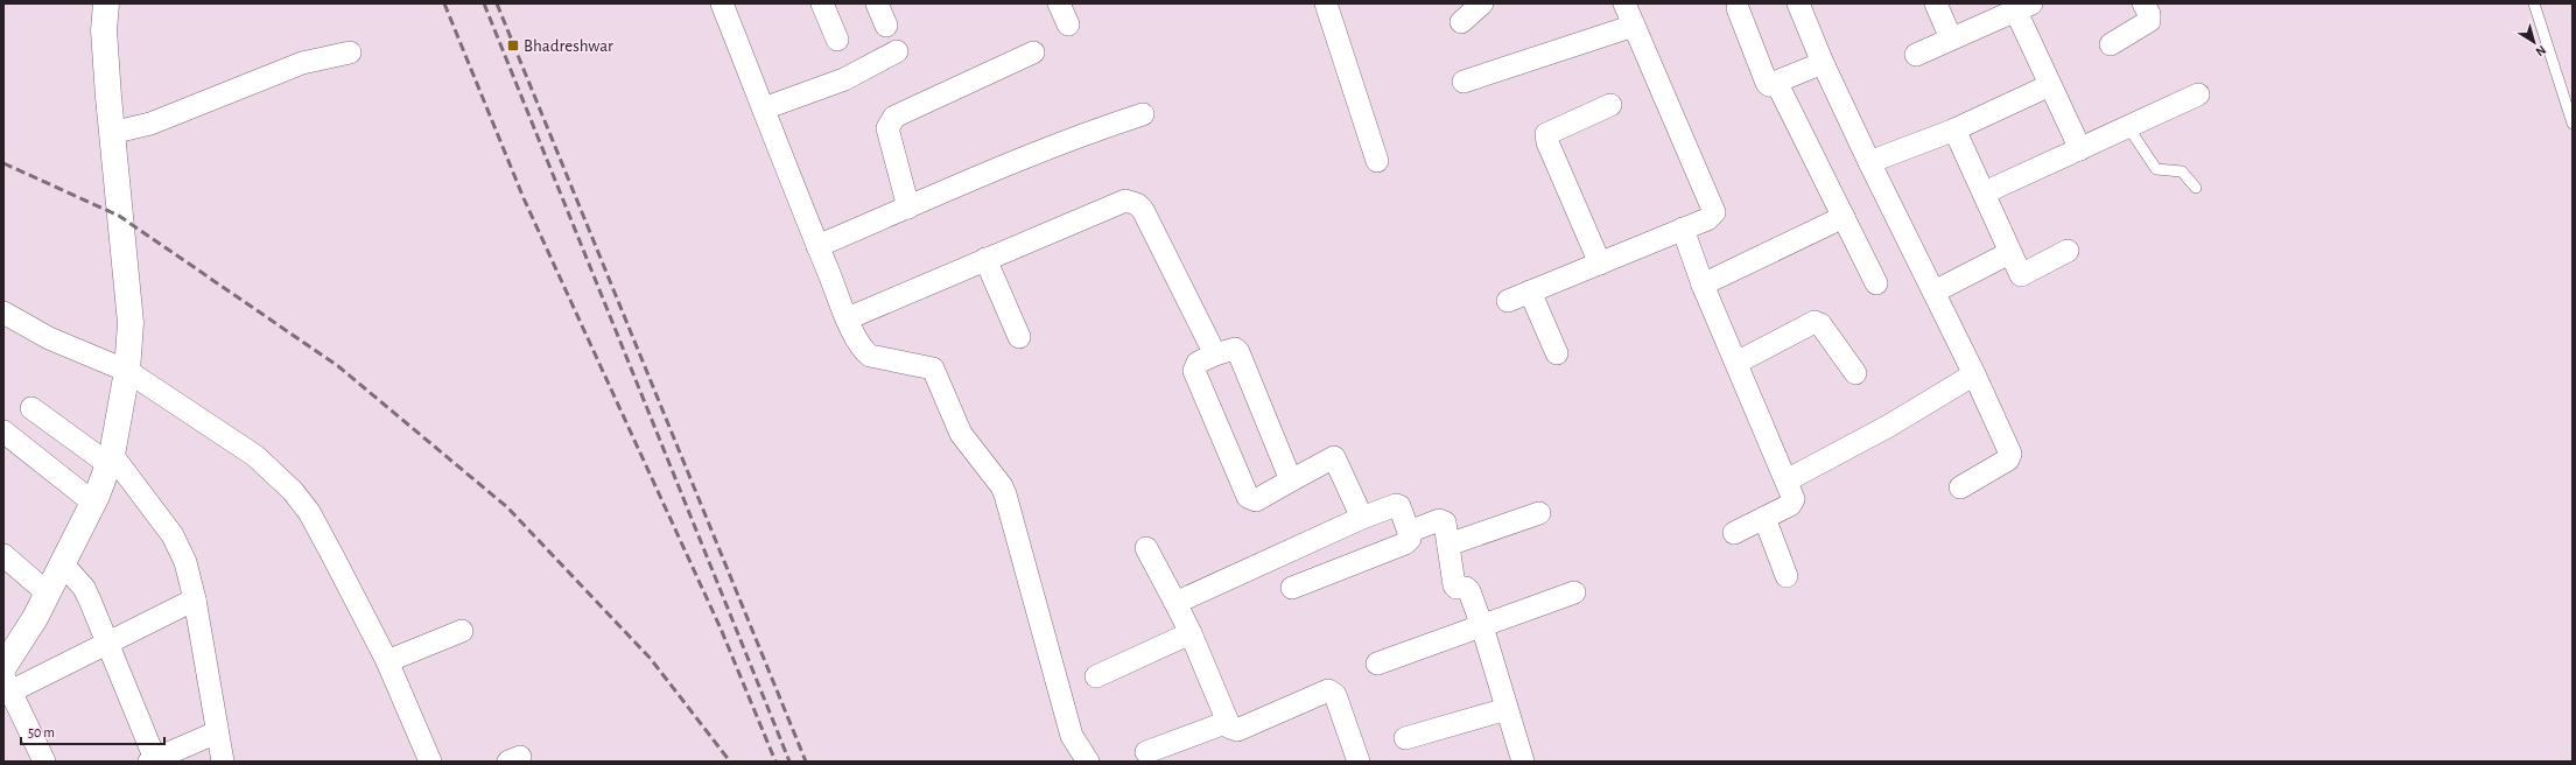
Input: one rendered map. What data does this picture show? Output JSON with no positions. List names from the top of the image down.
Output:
{
  "places": {
    "transit": ["Bhadreshwar"]
  },
  "scale_bar": "50 m",
  "north": "bottom right"
}
